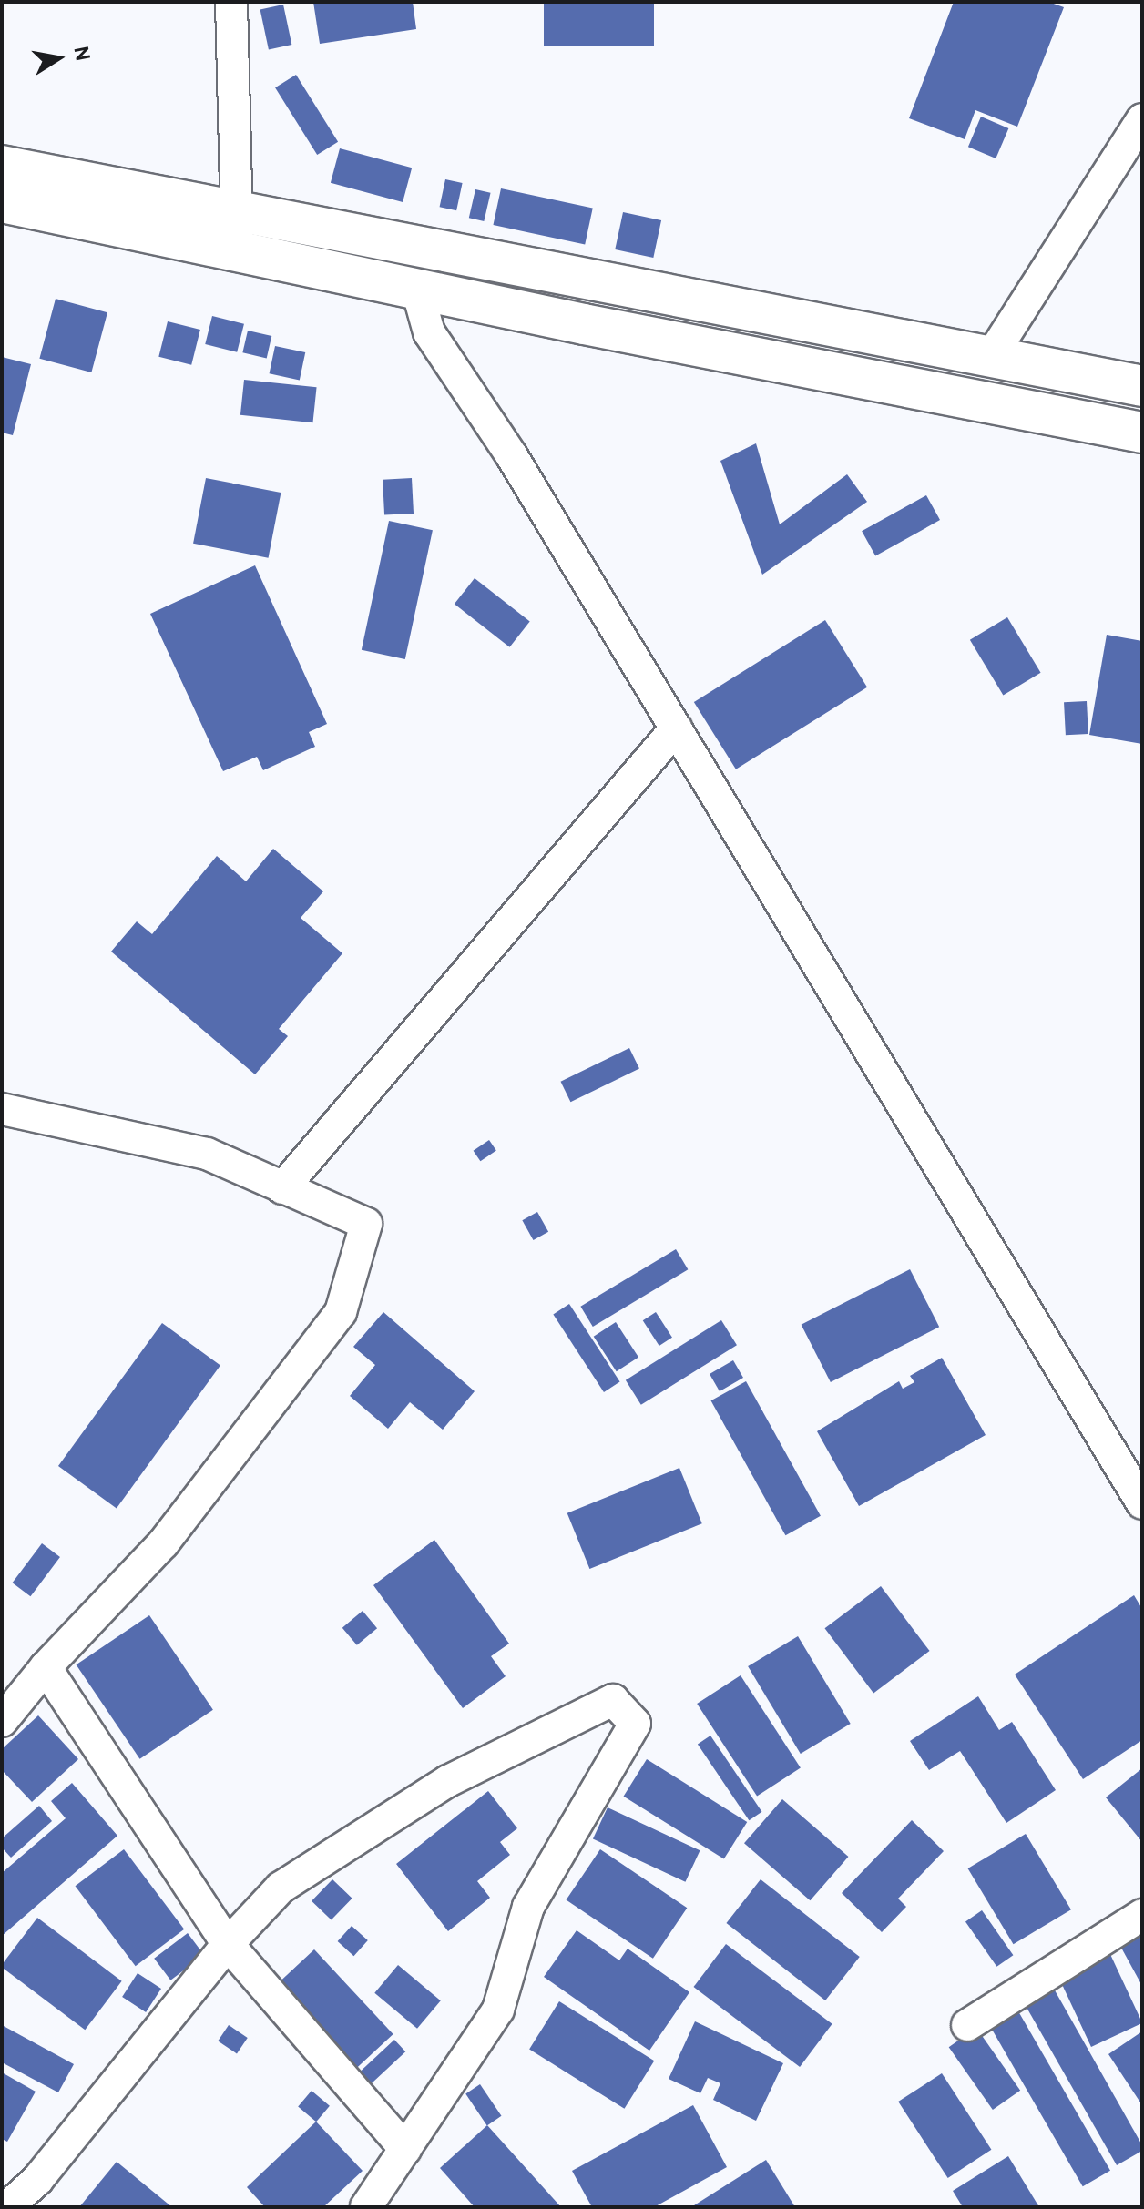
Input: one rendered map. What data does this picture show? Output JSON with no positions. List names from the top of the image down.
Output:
{
  "north": "right"
}
